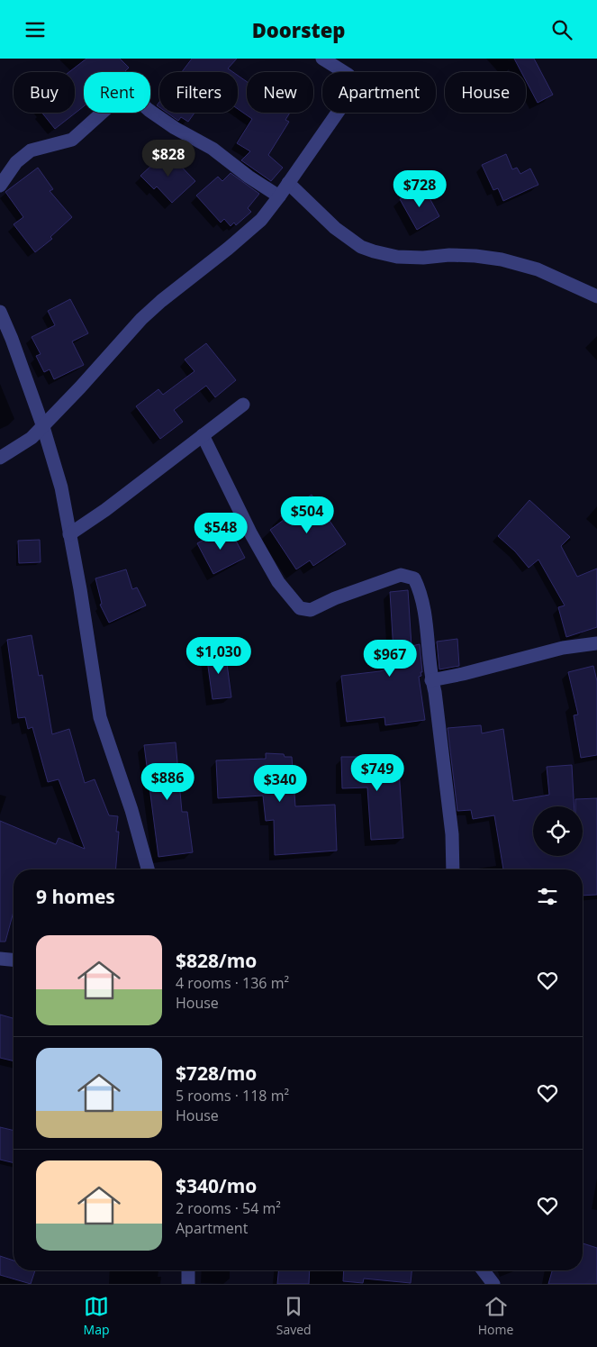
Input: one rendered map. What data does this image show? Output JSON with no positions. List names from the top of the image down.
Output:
{
  "page": {
    "header": "Doorstep",
    "chip": [
      "Buy",
      "Rent",
      "Filters",
      "New",
      "Apartment",
      "House"
    ],
    "price": [
      "$828",
      "$728",
      "$504",
      "$548",
      "$1,030",
      "$967",
      "$749",
      "$886",
      "$340"
    ],
    "heading": "9 homes",
    "list": [
      {
        "name": "$828/mo",
        "note": "4 rooms · 136 m² · House"
      },
      {
        "name": "$728/mo",
        "note": "5 rooms · 118 m² · House"
      },
      {
        "name": "$340/mo",
        "note": "2 rooms · 54 m² · Apartment"
      }
    ],
    "tabs": ["Map", "Saved", "Home"]
  }
}
